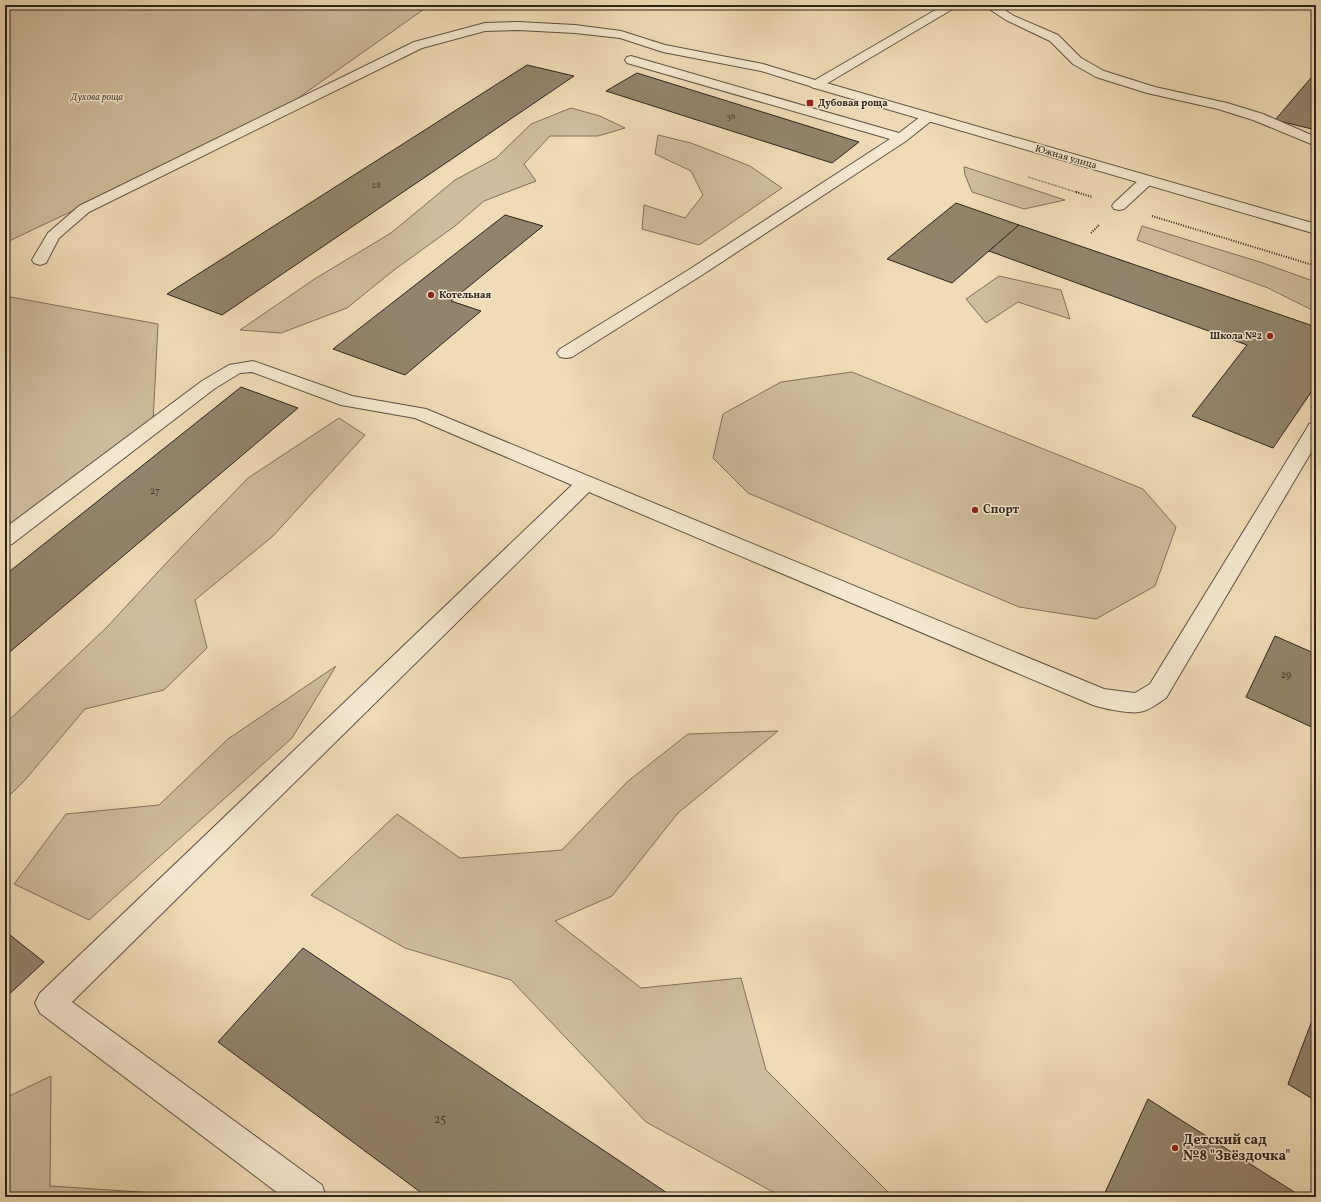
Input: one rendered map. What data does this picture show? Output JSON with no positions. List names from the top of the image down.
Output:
{
  "streets": {
    "street": ["Южная улица"]
  },
  "parks": ["Духова роща"],
  "places": {
    "transit": ["Дубовая роща"],
    "other": [
      "Котельная",
      "Школа №2",
      "Спорт",
      "Детский сад №8 \"Звёздочка\""
    ]
  },
  "house_numbers": [
    "36",
    "28",
    "27",
    "29",
    "25"
  ]
}
